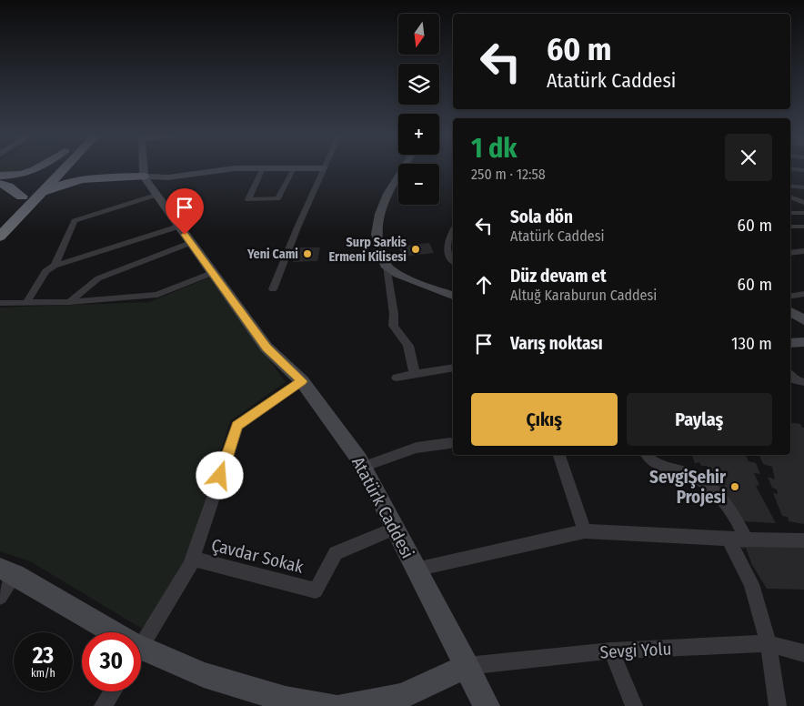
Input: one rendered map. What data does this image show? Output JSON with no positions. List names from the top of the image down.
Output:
{
  "streets": {
    "street": ["Atatürk Caddesi", "Çavdar Sokak", "Sevgi Yolu"]
  },
  "crossings": [
    ["Atatürk Caddesi", "Çavdar Sokak"],
    ["Atatürk Caddesi", "Sevgi Yolu"]
  ],
  "places": ["Surp Sarkis Ermeni Kilisesi", "Yeni Cami", "SevgiŞehir Projesi"],
  "north": "bottom",
  "page": {
    "map_buttons": ["+", "−"],
    "turn": ["60 m", "Atatürk Caddesi"],
    "heading": ["1 dk", "250 m · 12:58"],
    "list": [
      {
        "name": "Sola dön",
        "note": "Atatürk Caddesi",
        "value": "60 m"
      },
      {
        "name": "Düz devam et",
        "note": "Altuğ Karaburun Caddesi",
        "value": "60 m"
      },
      {
        "name": "Varış noktası",
        "value": "130 m"
      }
    ],
    "buttons": ["Çıkış", "Paylaş"],
    "speed": "23 km/h",
    "limit": "30"
  }
}
